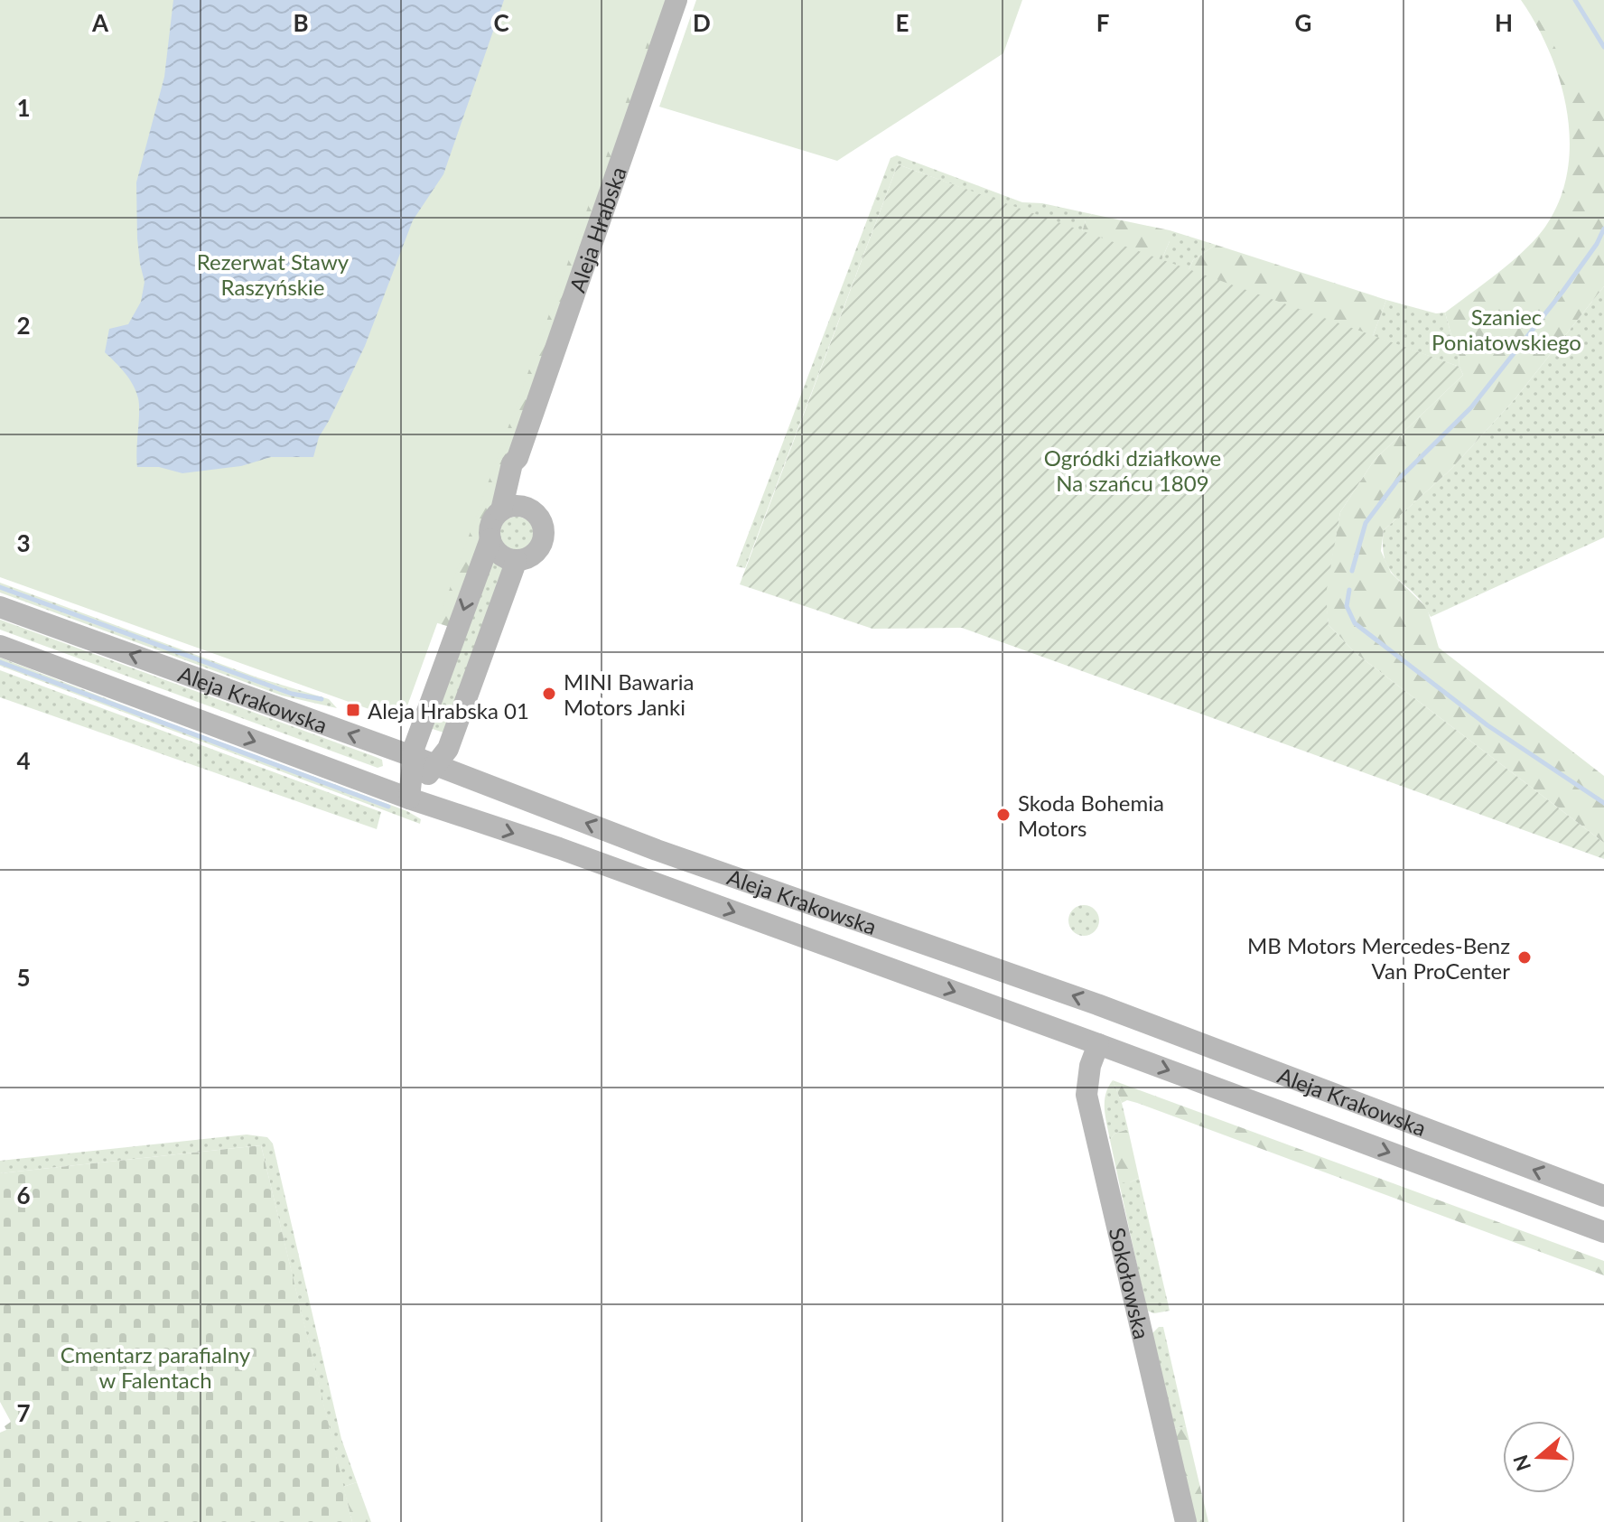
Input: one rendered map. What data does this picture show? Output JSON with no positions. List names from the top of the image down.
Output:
{
  "streets": {
    "main road": ["Aleja Hrabska", "Aleja Krakowska", "Sokołowska"]
  },
  "crossings": [
    ["Aleja Krakowska", "Sokołowska"]
  ],
  "parks": [
    "Rezerwat Stawy Raszyńskie",
    "Szaniec Poniatowskiego",
    "Ogródki działkowe Na szańcu 1809",
    "Cmentarz parafialny w Falentach"
  ],
  "places": {
    "other": ["MINI Bawaria Motors Janki", "Skoda Bohemia Motors", "MB Motors Mercedes-Benz Van ProCenter"],
    "transit": ["Aleja Hrabska 01"]
  },
  "north": "left",
  "grid": {
    "columns": [
      "A",
      "B",
      "C",
      "D",
      "E",
      "F",
      "G",
      "H"
    ],
    "rows": [
      "1",
      "2",
      "3",
      "4",
      "5",
      "6",
      "7"
    ]
  }
}
